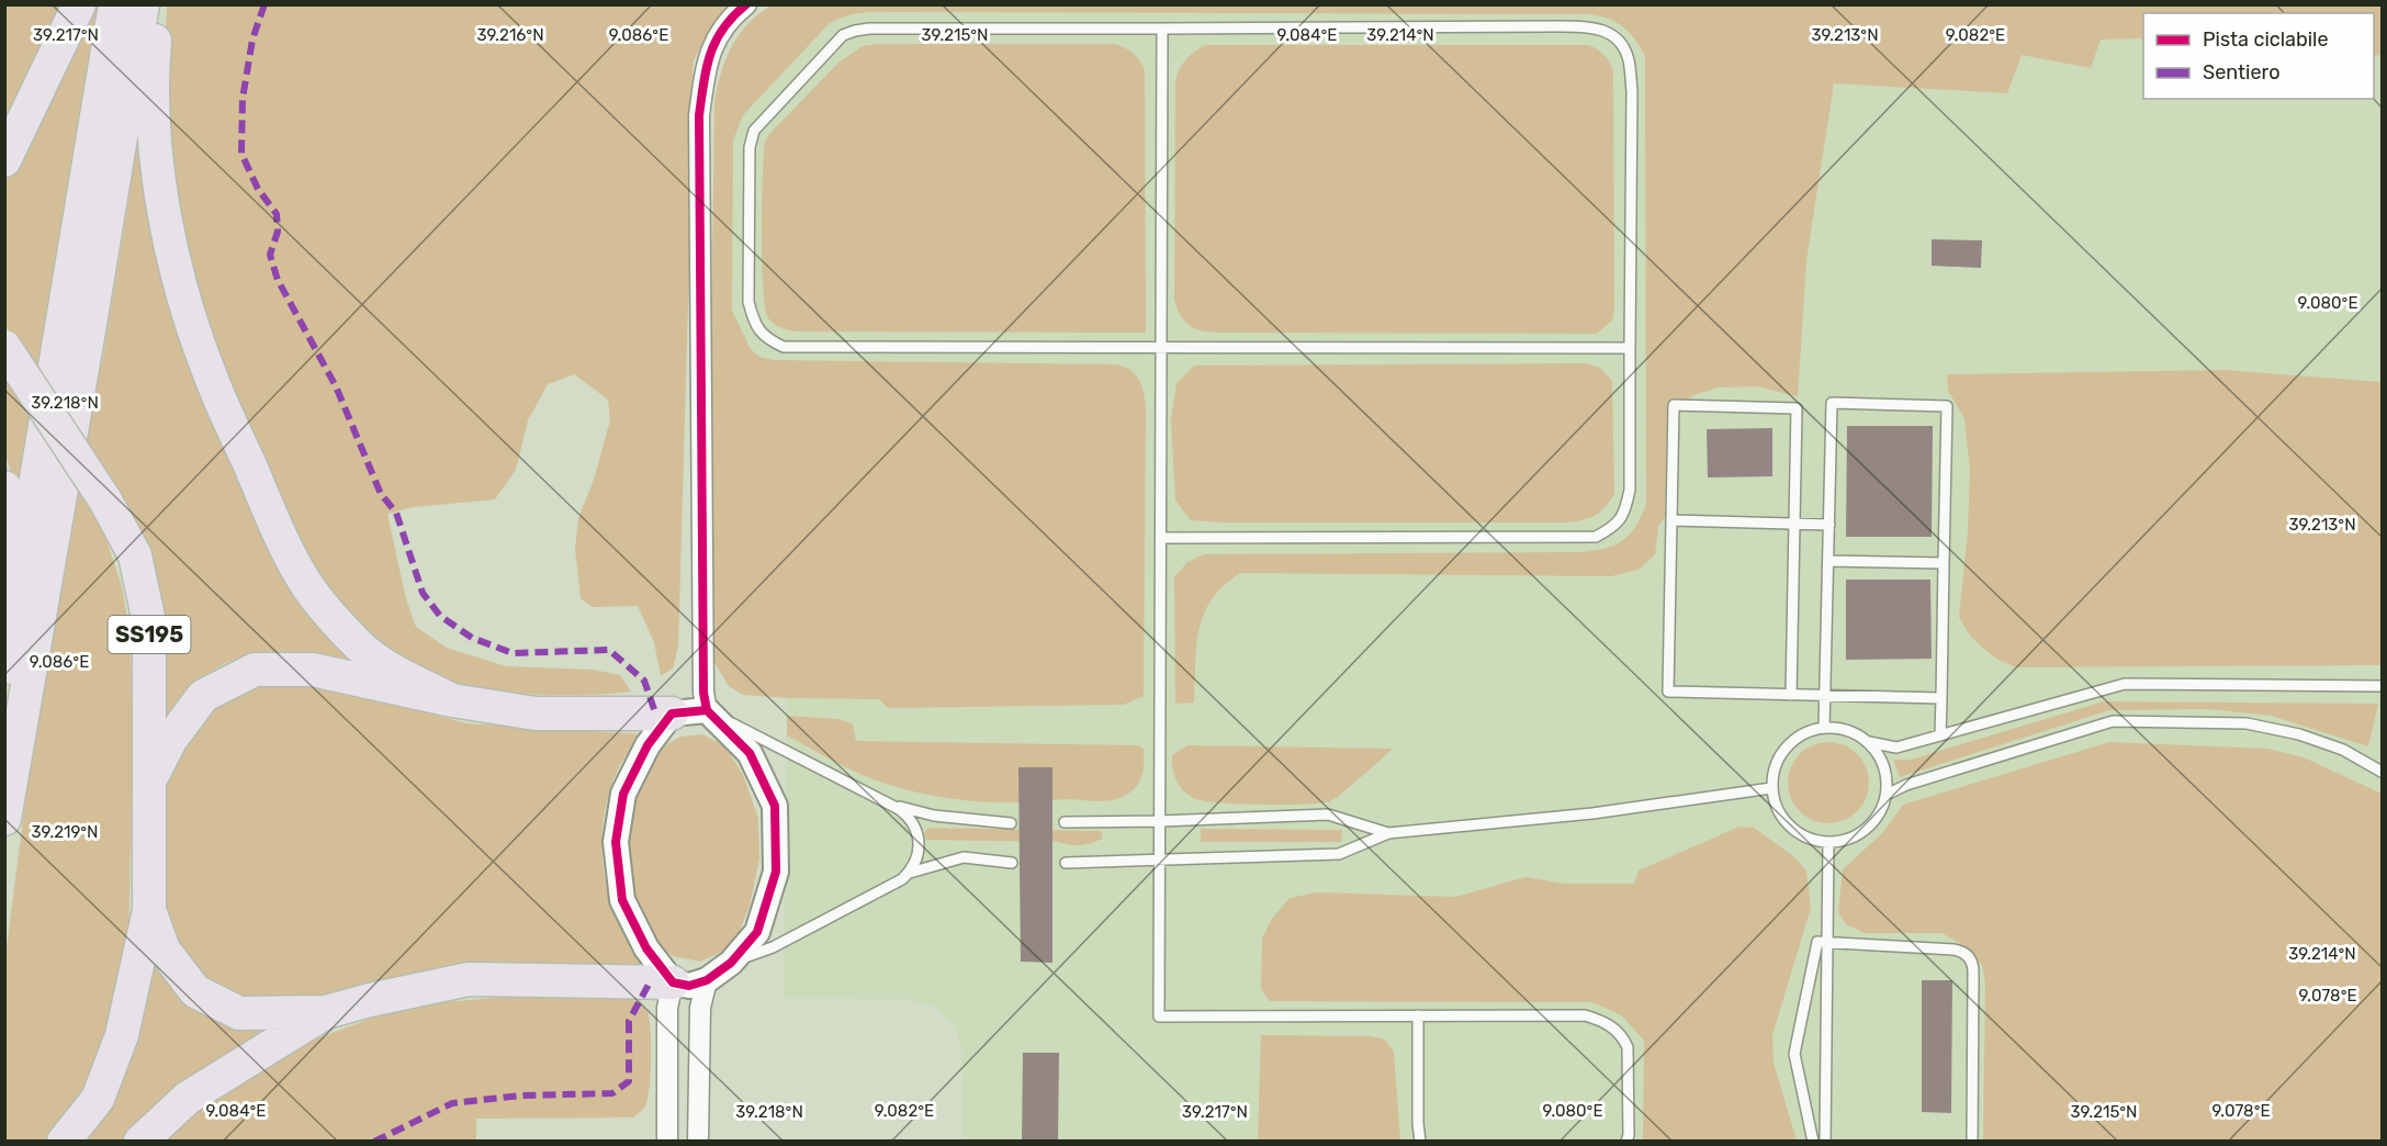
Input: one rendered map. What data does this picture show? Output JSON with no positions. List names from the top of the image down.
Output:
{
  "streets": {
    "highway": ["SS195"]
  },
  "legend": ["Pista ciclabile", "Sentiero"],
  "coordinates": [
    "39.217°N",
    "39.216°N",
    "39.215°N",
    "39.214°N",
    "39.213°N",
    "9.086°E",
    "9.084°E",
    "9.082°E",
    "9.080°E",
    "39.218°N",
    "39.219°N",
    "9.078°E"
  ]
}
